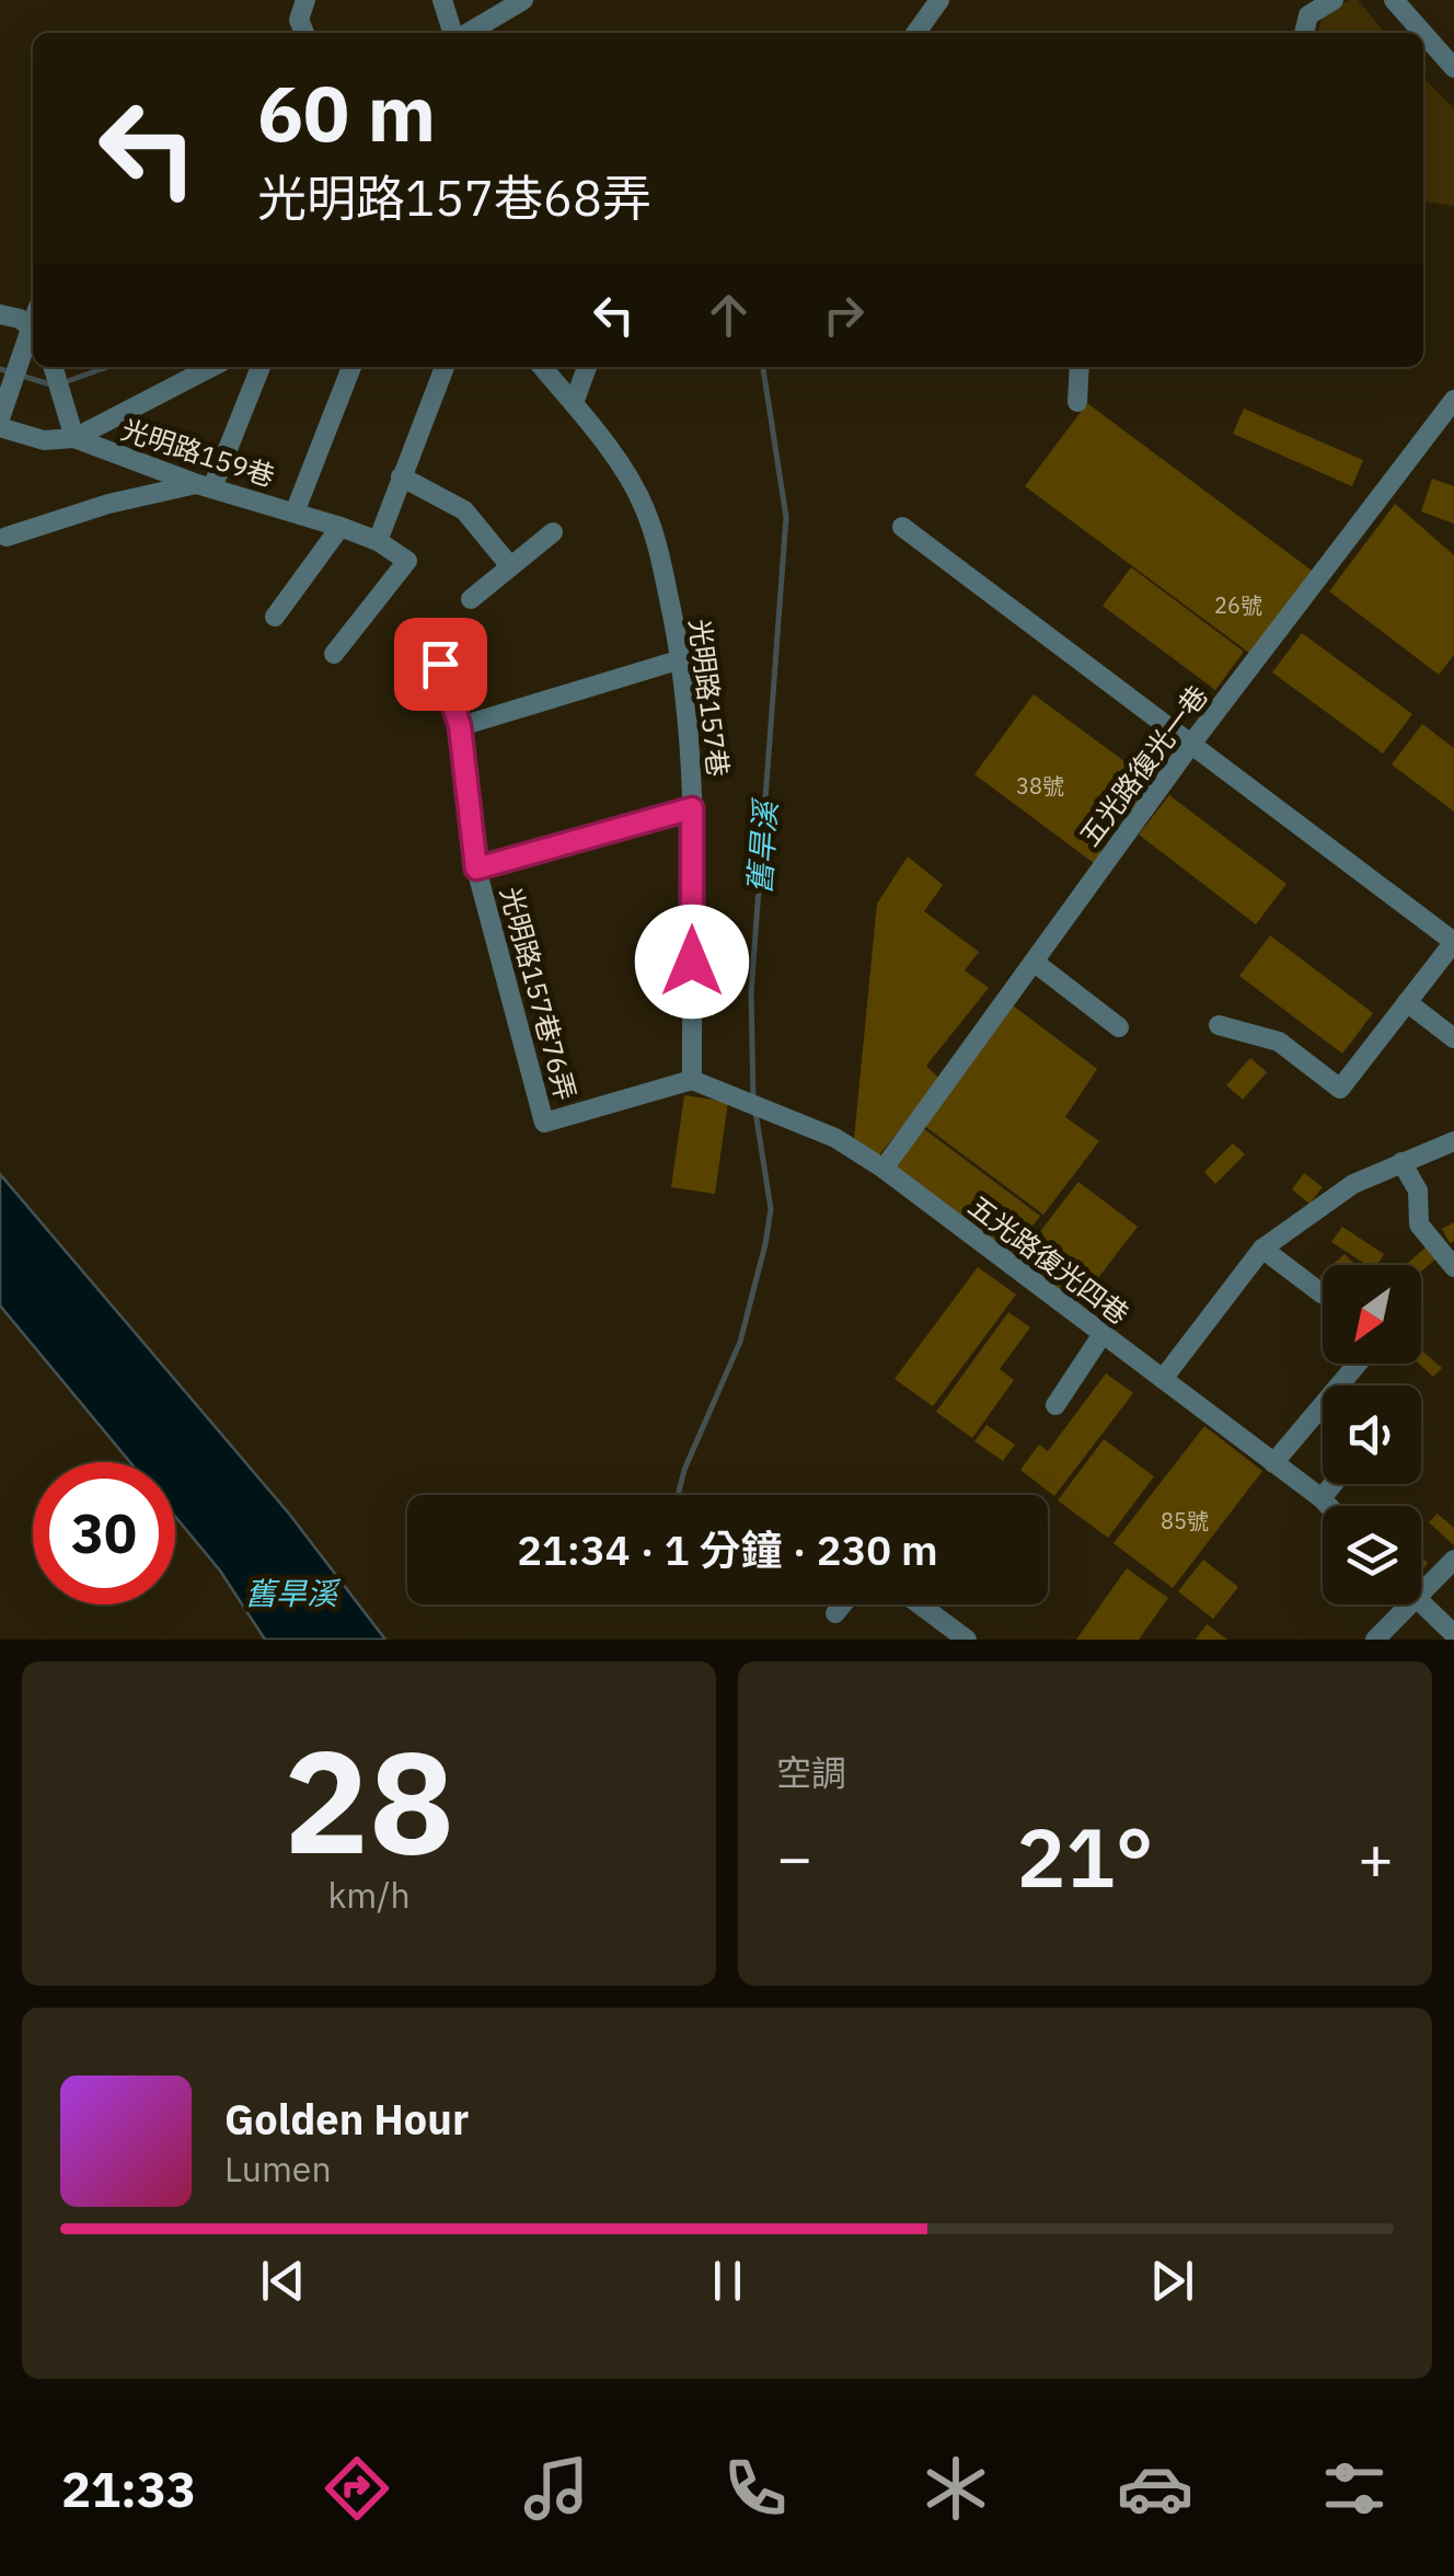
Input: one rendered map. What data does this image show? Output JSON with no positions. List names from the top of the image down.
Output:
{
  "streets": {
    "street": [
      "光明路159巷",
      "光明路157巷",
      "五光路復光一巷",
      "光明路157巷76弄",
      "五光路復光四巷"
    ]
  },
  "crossings": [
    ["光明路157巷", "光明路157巷76弄"],
    ["光明路157巷", "五光路復光四巷"],
    ["五光路復光一巷", "五光路復光四巷"],
    ["光明路157巷76弄", "五光路復光四巷"]
  ],
  "water": ["舊旱溪"],
  "house_numbers": ["26號", "38號", "85號"],
  "north": "bottom left",
  "page": {
    "turn": ["60 m", "光明路157巷68弄"],
    "limit": "30",
    "trip": "21:34 · 1 分鐘 · 230 m",
    "tile": [
      ["28", "km/h"],
      "空調"
    ],
    "heat": ["−", "21°", "+"],
    "song": ["Golden Hour", "Lumen"],
    "tabs": "21:33"
  }
}
